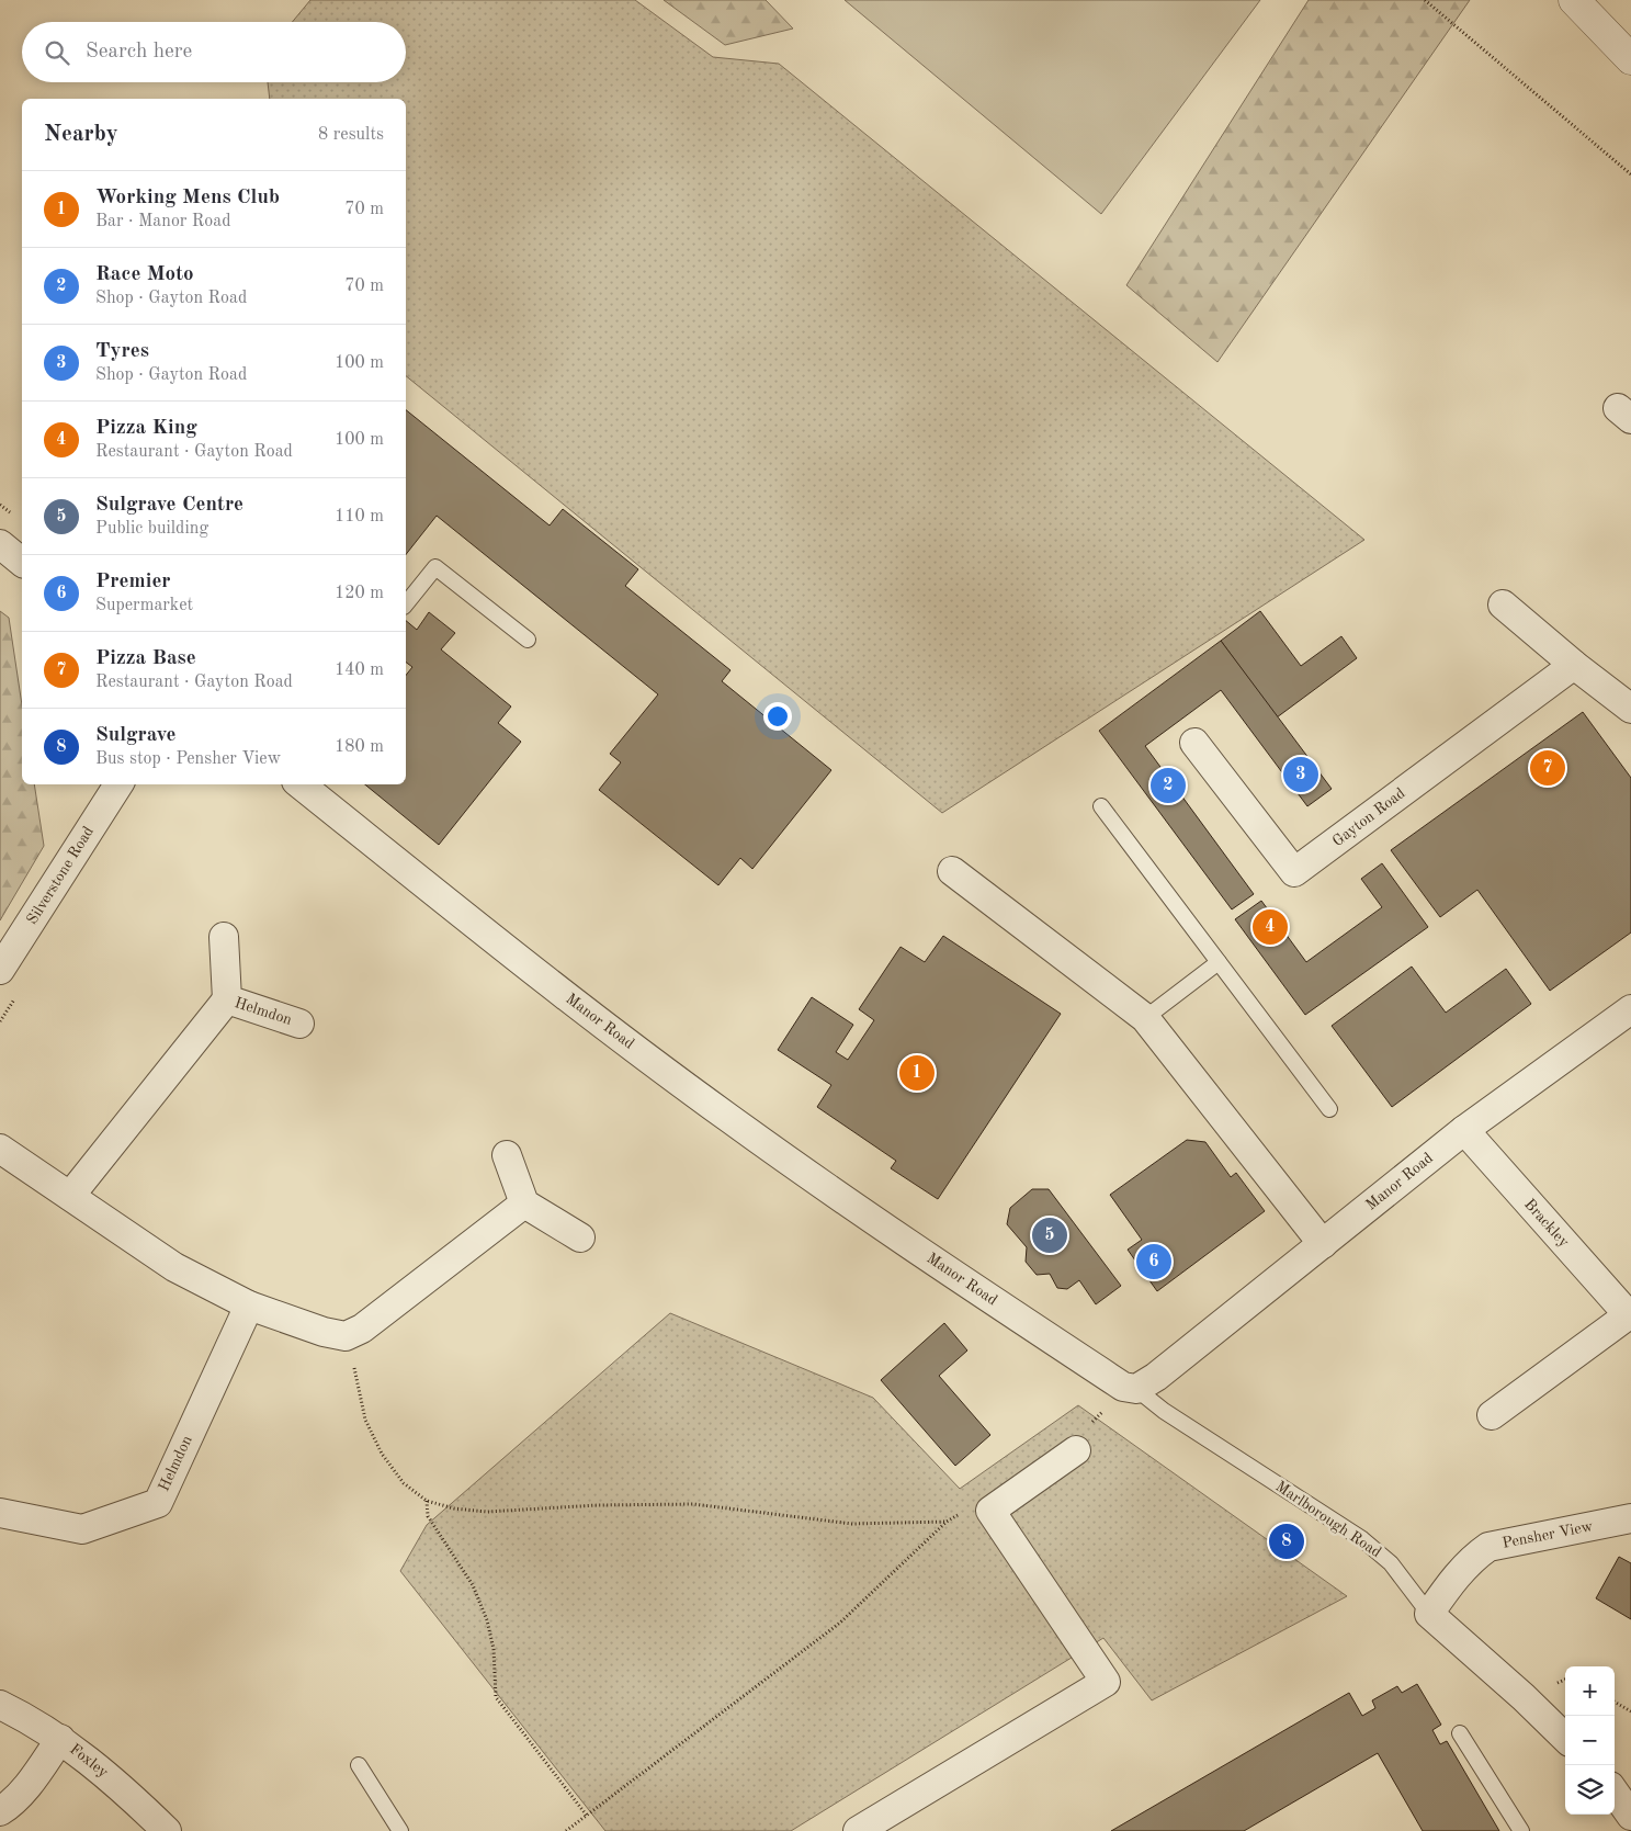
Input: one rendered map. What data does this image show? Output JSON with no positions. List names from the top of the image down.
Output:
{
  "streets": {
    "street": [
      "Gayton Road",
      "Silverstone Road",
      "Helmdon",
      "Manor Road",
      "Brackley",
      "Marlborough Road",
      "Pensher View",
      "Foxley"
    ]
  },
  "crossings": [
    ["Manor Road", "Brackley"],
    ["Manor Road", "Marlborough Road"],
    ["Marlborough Road", "Pensher View"]
  ],
  "page": {
    "search": "Search here",
    "heading": ["Nearby", "8 results"],
    "list": [
      {
        "mark": "1",
        "name": "Working Mens Club",
        "note": "Bar · Manor Road",
        "value": "70 m"
      },
      {
        "mark": "2",
        "name": "Race Moto",
        "note": "Shop · Gayton Road",
        "value": "70 m"
      },
      {
        "mark": "3",
        "name": "Tyres",
        "note": "Shop · Gayton Road",
        "value": "100 m"
      },
      {
        "mark": "4",
        "name": "Pizza King",
        "note": "Restaurant · Gayton Road",
        "value": "100 m"
      },
      {
        "mark": "5",
        "name": "Sulgrave Centre",
        "note": "Public building",
        "value": "110 m"
      },
      {
        "mark": "6",
        "name": "Premier",
        "note": "Supermarket",
        "value": "120 m"
      },
      {
        "mark": "7",
        "name": "Pizza Base",
        "note": "Restaurant · Gayton Road",
        "value": "140 m"
      },
      {
        "mark": "8",
        "name": "Sulgrave",
        "note": "Bus stop · Pensher View",
        "value": "180 m"
      }
    ],
    "pins": [
      "7",
      "3",
      "2",
      "4",
      "1",
      "5",
      "6",
      "8"
    ],
    "map_buttons": ["+", "−"]
  }
}
